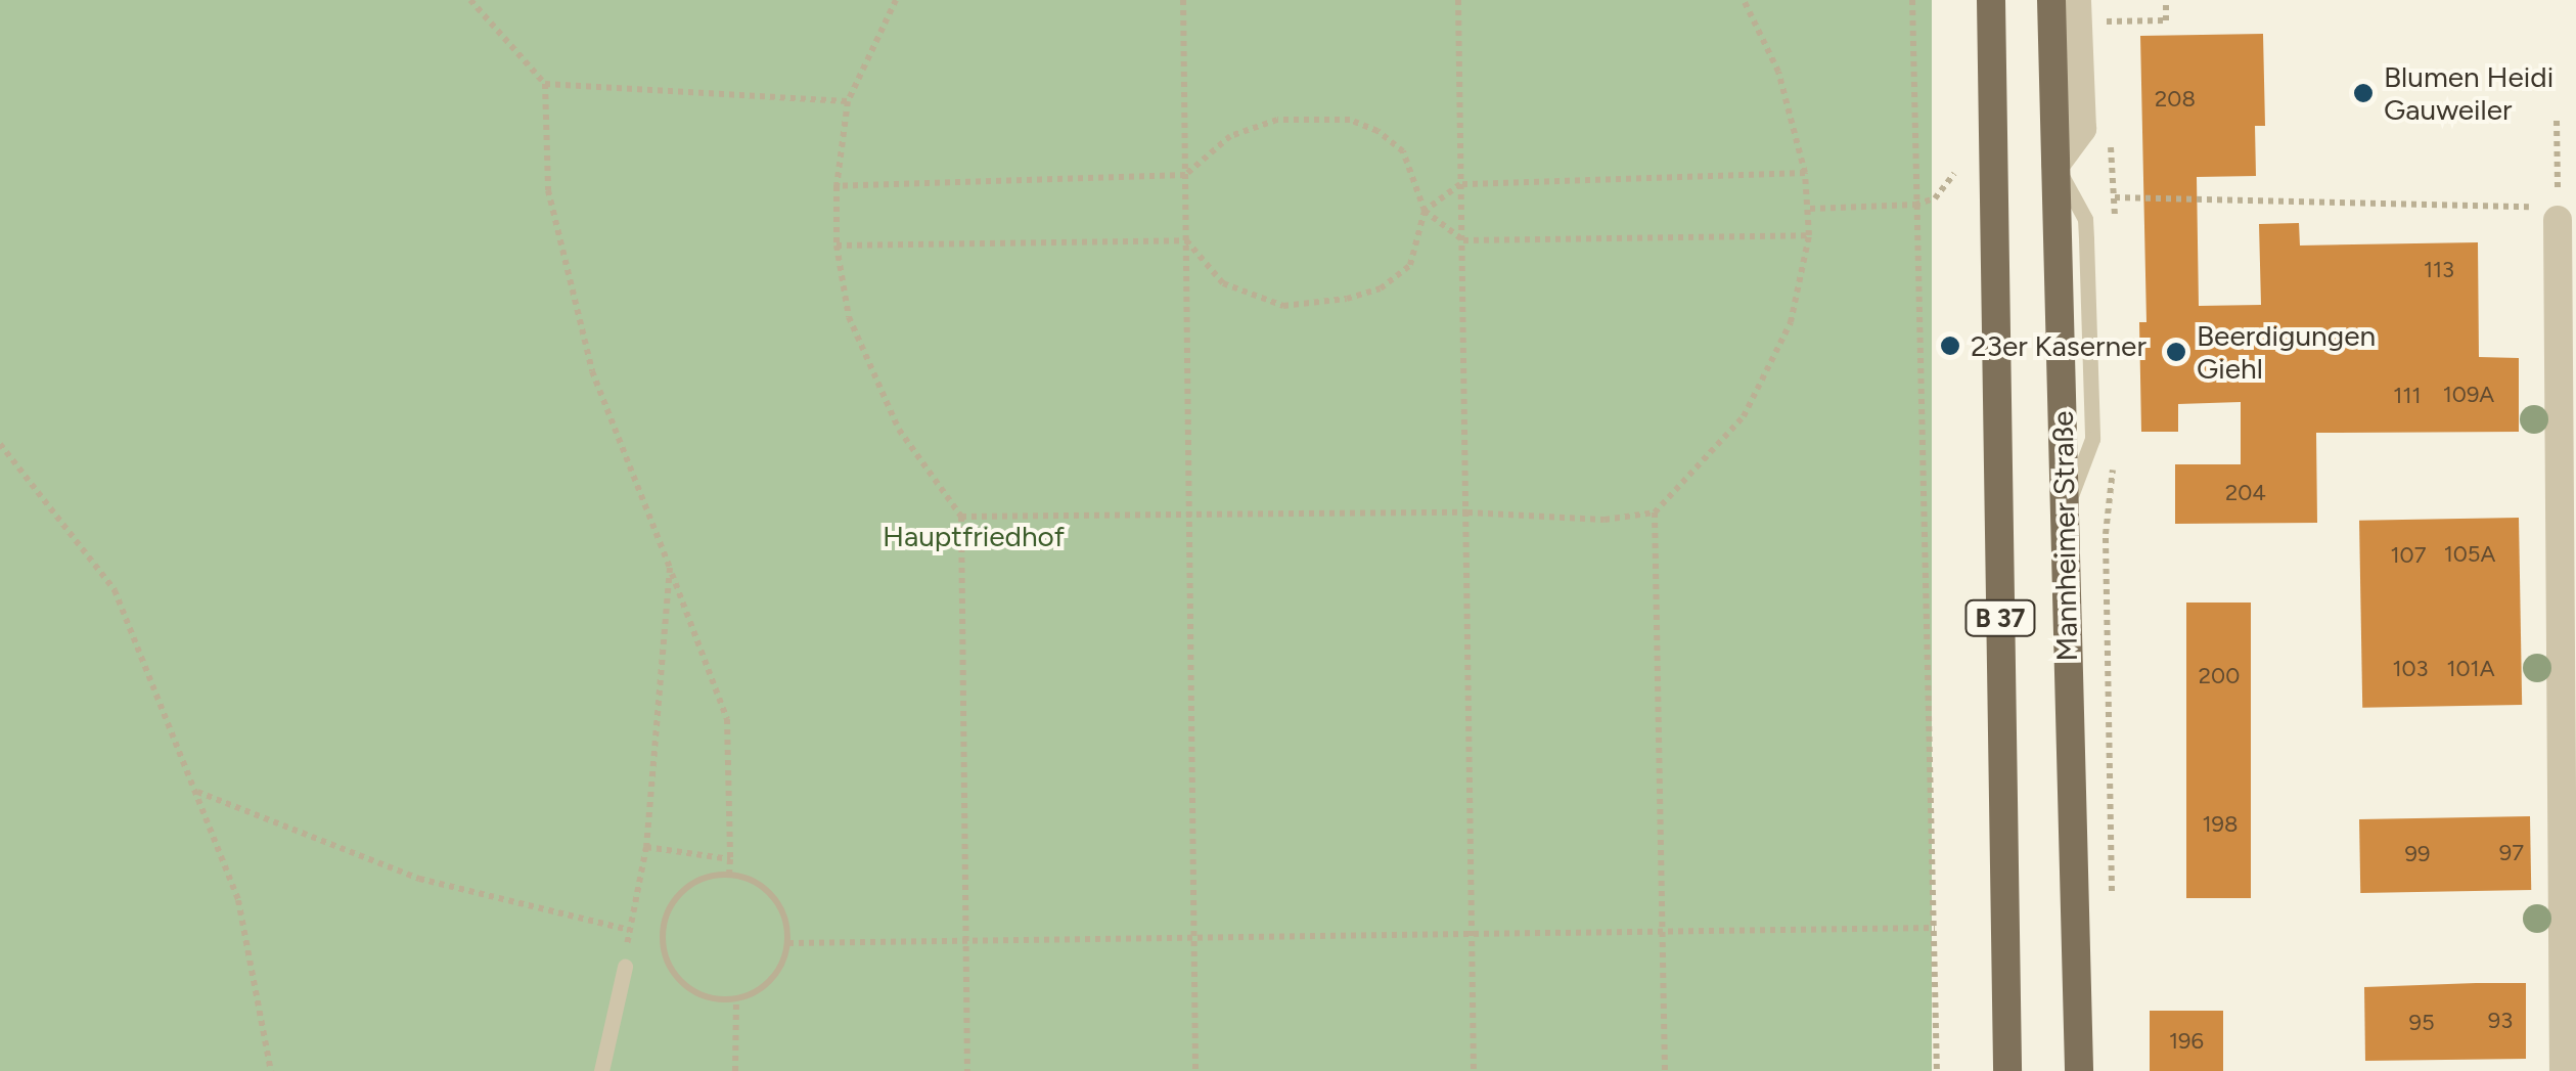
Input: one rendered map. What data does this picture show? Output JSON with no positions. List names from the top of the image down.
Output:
{
  "streets": {
    "main road": ["Mannheimer Straße", "B 37"]
  },
  "parks": ["Hauptfriedhof"],
  "places": ["Blumen Heidi Gauweiler", "23er Kaserner", "Beerdigungen Giehl"],
  "house_numbers": [
    "208",
    "113",
    "109A",
    "111",
    "204",
    "105A",
    "107",
    "103",
    "101A",
    "200",
    "198",
    "97",
    "99",
    "93",
    "95",
    "196"
  ]
}
